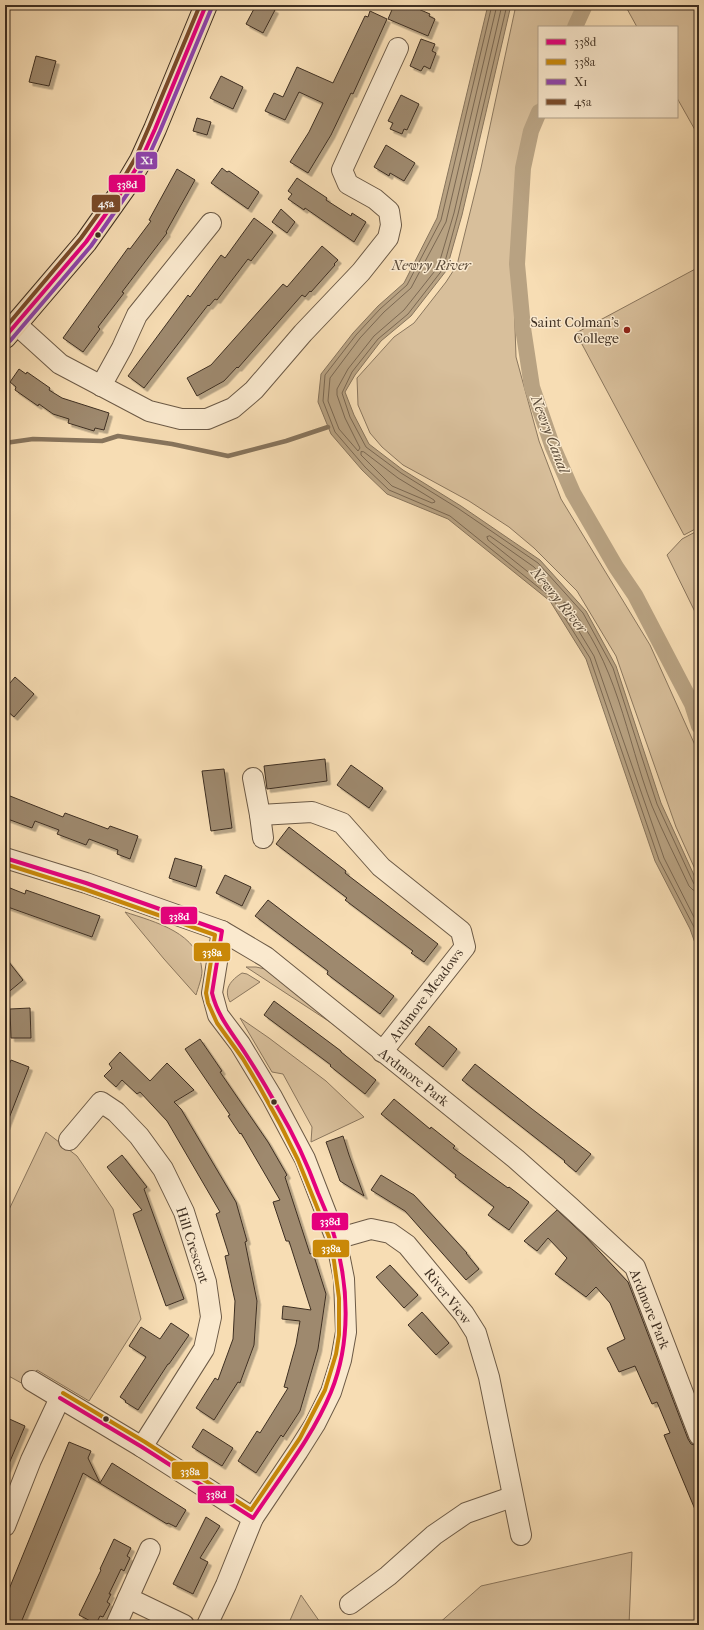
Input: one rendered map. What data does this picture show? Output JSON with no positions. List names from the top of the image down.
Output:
{
  "streets": {
    "street": [
      "Ardmore Meadows",
      "Ardmore Park",
      "Hill Crescent",
      "River View"
    ]
  },
  "crossings": [
    ["Ardmore Meadows", "Ardmore Park"]
  ],
  "water": ["Newry River", "Newry Canal"],
  "places": ["Saint Colman's College"],
  "lines": [
    "transit line 338d",
    "transit line 45a",
    "transit line X1",
    "transit line 338a"
  ],
  "legend": [
    "338d",
    "338a",
    "X1",
    "45a"
  ]
}
